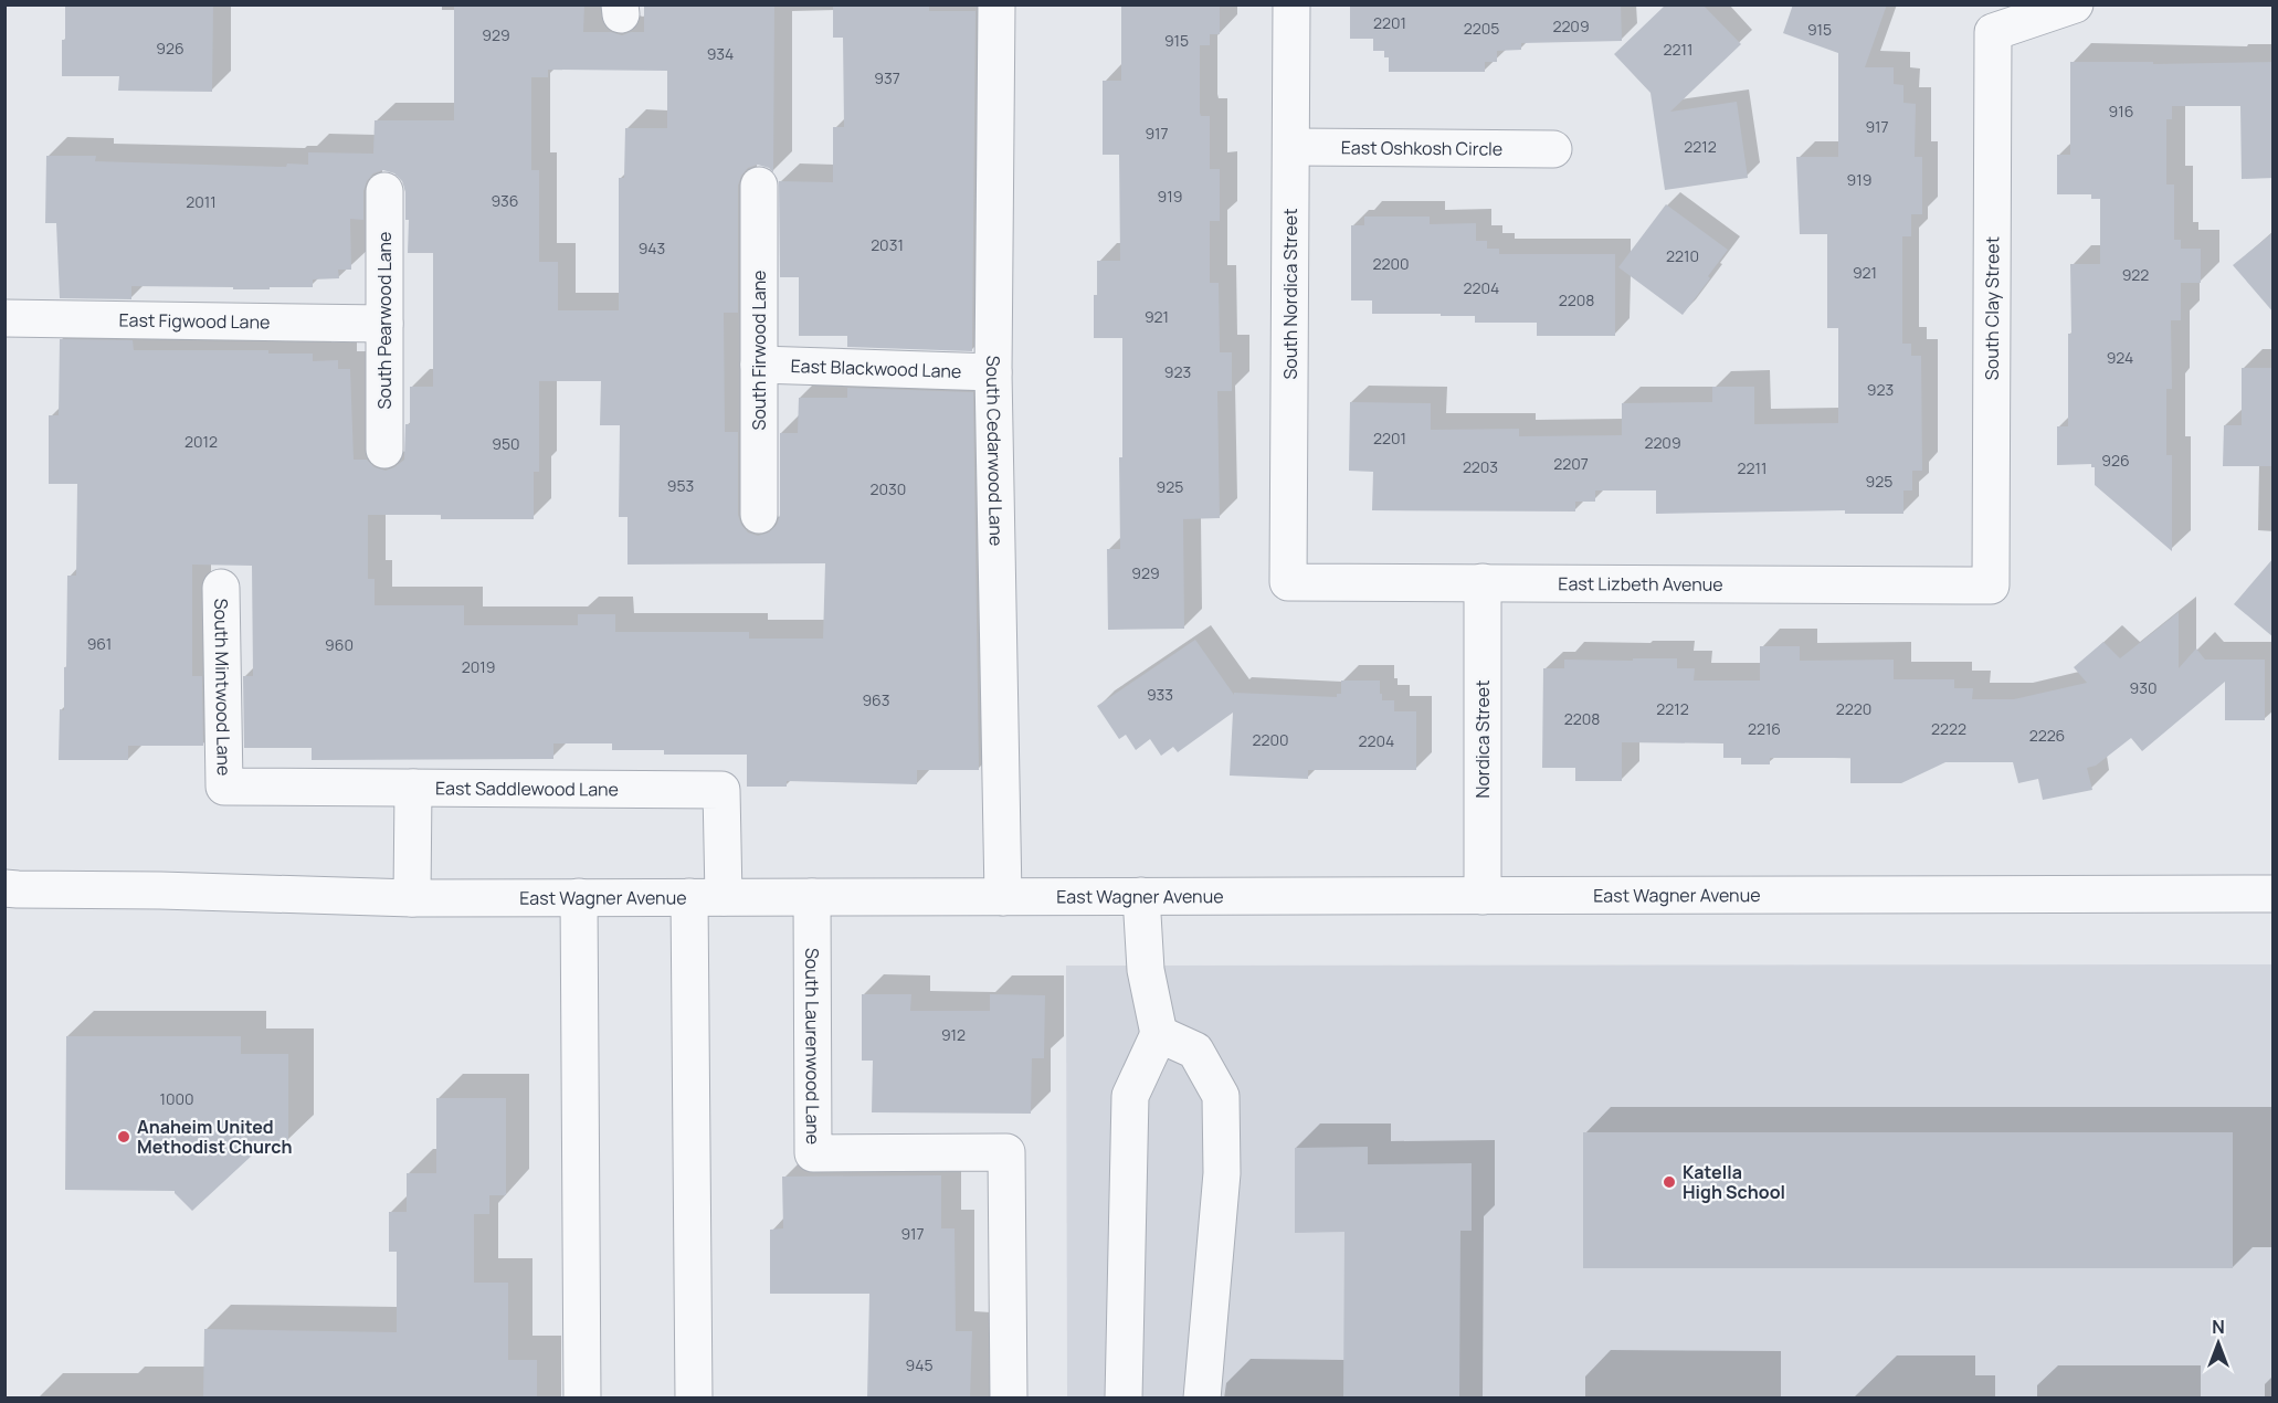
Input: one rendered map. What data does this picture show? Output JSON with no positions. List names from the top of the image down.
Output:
{
  "streets": {
    "street": [
      "East Oshkosh Circle",
      "South Nordica Street",
      "South Clay Street",
      "East Figwood Lane",
      "South Pearwood Lane",
      "South Firwood Lane",
      "East Blackwood Lane",
      "South Cedarwood Lane",
      "East Lizbeth Avenue",
      "South Mintwood Lane",
      "Nordica Street",
      "East Saddlewood Lane",
      "East Wagner Avenue",
      "South Laurenwood Lane"
    ]
  },
  "crossings": [
    ["East Oshkosh Circle", "South Nordica Street"],
    ["South Nordica Street", "East Lizbeth Avenue"],
    ["South Clay Street", "East Lizbeth Avenue"],
    ["East Figwood Lane", "South Pearwood Lane"],
    ["South Firwood Lane", "East Blackwood Lane"],
    ["East Blackwood Lane", "South Cedarwood Lane"],
    ["South Cedarwood Lane", "East Wagner Avenue"],
    ["East Lizbeth Avenue", "Nordica Street"],
    ["South Mintwood Lane", "East Saddlewood Lane"],
    ["Nordica Street", "East Wagner Avenue"],
    ["East Saddlewood Lane", "East Wagner Avenue"],
    ["East Wagner Avenue", "South Laurenwood Lane"]
  ],
  "places": ["Anaheim United Methodist Church", "Katella High School"],
  "house_numbers": [
    "2201",
    "2209",
    "2205",
    "915",
    "929",
    "915",
    "926",
    "2211",
    "934",
    "937",
    "916",
    "917",
    "917",
    "2212",
    "919",
    "919",
    "936",
    "2011",
    "2031",
    "943",
    "2210",
    "2200",
    "921",
    "922",
    "2204",
    "2208",
    "921",
    "924",
    "923",
    "923",
    "2201",
    "2012",
    "2209",
    "950",
    "926",
    "2207",
    "2203",
    "2211",
    "925",
    "953",
    "925",
    "2030",
    "929",
    "961",
    "960",
    "2019",
    "930",
    "933",
    "963",
    "2212",
    "2220",
    "2208",
    "2216",
    "2222",
    "2226",
    "2200",
    "2204",
    "912",
    "1000",
    "917",
    "945"
  ],
  "north": "top"
}
